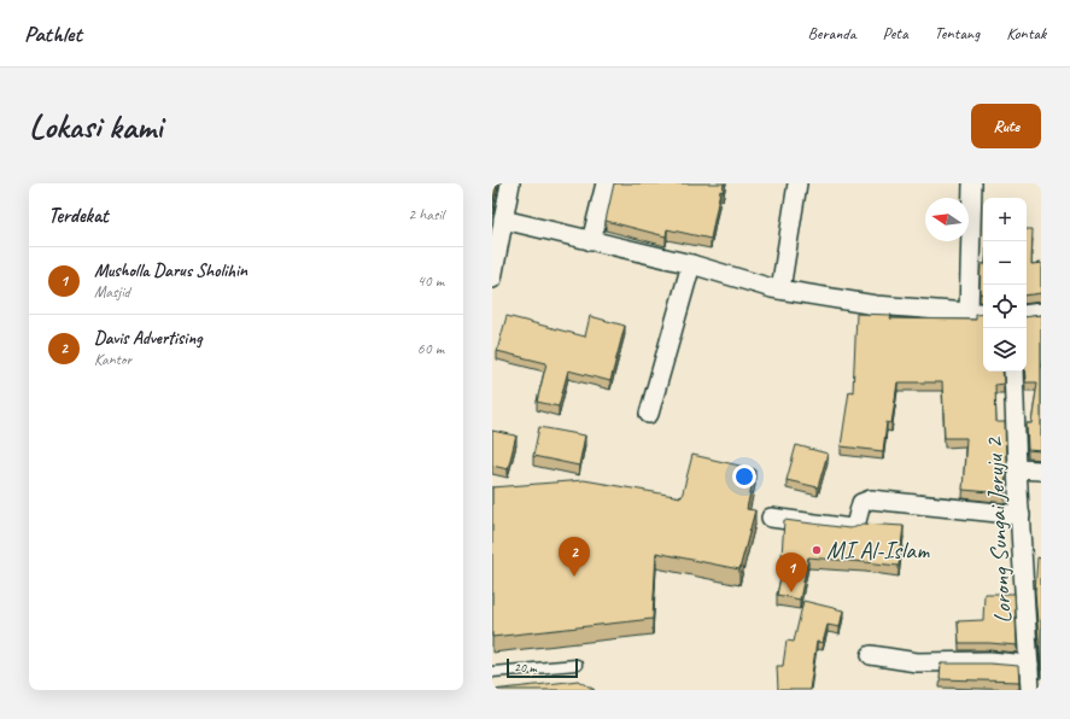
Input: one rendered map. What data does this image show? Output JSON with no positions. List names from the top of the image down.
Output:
{
  "streets": {
    "street": ["Lorong Sungai Jeruju 2"]
  },
  "places": ["MI Al-Islam"],
  "scale_bar": "20 m",
  "north": "left",
  "page": {
    "header": "Pathlet",
    "nav": [
      "Beranda",
      "Peta",
      "Tentang",
      "Kontak"
    ],
    "buttons": "Rute",
    "title": "Lokasi kami",
    "heading": ["Terdekat", "2 hasil"],
    "map_buttons": ["+", "−"],
    "list": [
      {
        "mark": "1",
        "name": "Musholla Darus Sholihin",
        "note": "Masjid",
        "value": "40 m"
      },
      {
        "mark": "2",
        "name": "Davis Advertising",
        "note": "Kantor",
        "value": "60 m"
      }
    ],
    "pins": ["2", "1"],
    "scale": "20 m"
  }
}
